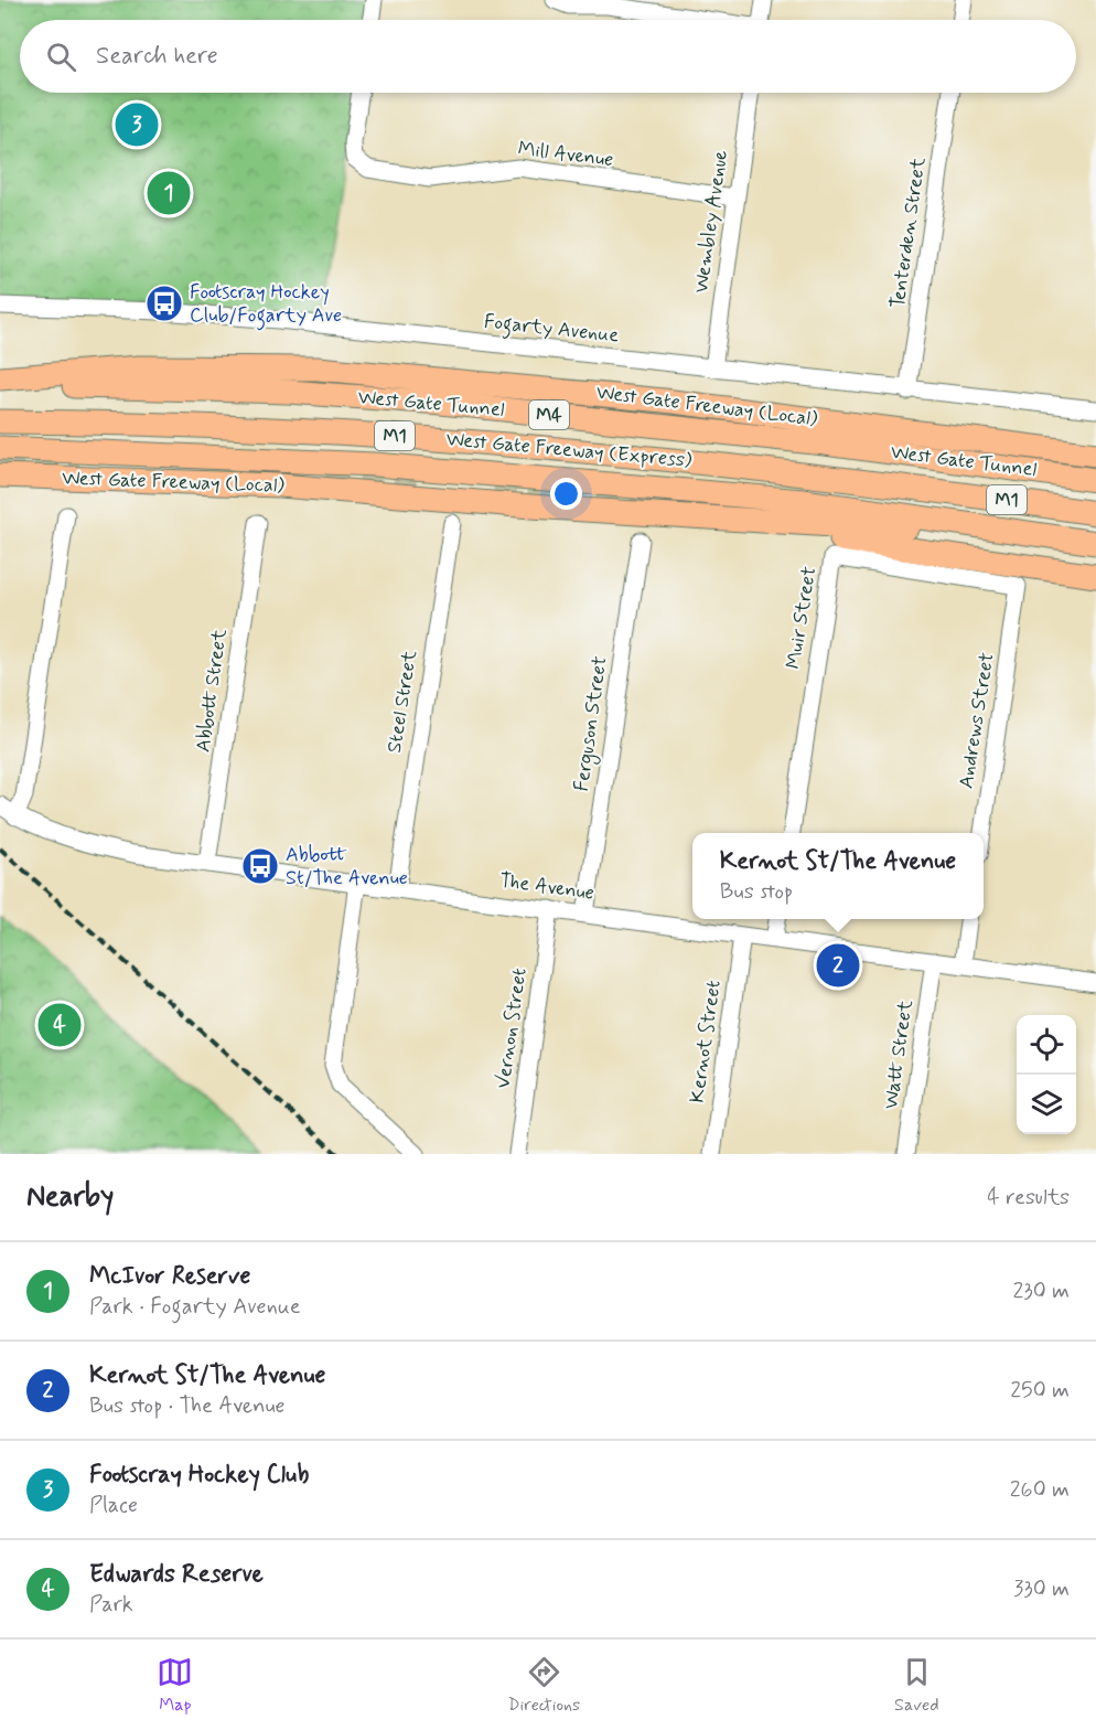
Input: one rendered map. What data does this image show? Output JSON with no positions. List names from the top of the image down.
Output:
{
  "streets": {
    "highway": [
      "West Gate Tunnel",
      "West Gate Freeway (Local)",
      "M4",
      "M1",
      "West Gate Freeway (Express)"
    ],
    "street": [
      "Mill Avenue",
      "Wembley Avenue",
      "Tenterden Street",
      "Fogarty Avenue",
      "Muir Street",
      "Abbott Street",
      "Steel Street",
      "Andrews Street",
      "Ferguson Street",
      "The Avenue",
      "Vernon Street",
      "Kernot Street",
      "Watt Street"
    ]
  },
  "crossings": [
    ["Mill Avenue", "Wembley Avenue"],
    ["Wembley Avenue", "Fogarty Avenue"],
    ["Tenterden Street", "Fogarty Avenue"],
    ["West Gate Freeway (Local)", "M1"],
    ["West Gate Freeway (Local)", "West Gate Freeway (Express)"],
    ["M1", "West Gate Freeway (Express)"],
    ["Muir Street", "Andrews Street"],
    ["Abbott Street", "The Avenue"],
    ["Steel Street", "The Avenue"],
    ["Ferguson Street", "The Avenue"],
    ["The Avenue", "Vernon Street"],
    ["The Avenue", "Kernot Street"],
    ["The Avenue", "Watt Street"]
  ],
  "places": {
    "bus stop": ["Footscray Hockey Club/Fogarty Ave", "Abbott St/The Avenue"]
  },
  "page": {
    "search": "Search here",
    "pins": [
      "3",
      "1",
      "2",
      "4"
    ],
    "popup": ["Kernot St/The Avenue", "Bus stop"],
    "heading": ["Nearby", "4 results"],
    "list": [
      {
        "mark": "1",
        "name": "McIvor Reserve",
        "note": "Park · Fogarty Avenue",
        "value": "230 m"
      },
      {
        "mark": "2",
        "name": "Kernot St/The Avenue",
        "note": "Bus stop · The Avenue",
        "value": "250 m"
      },
      {
        "mark": "3",
        "name": "Footscray Hockey Club",
        "note": "Place",
        "value": "260 m"
      },
      {
        "mark": "4",
        "name": "Edwards Reserve",
        "note": "Park",
        "value": "330 m"
      }
    ],
    "nav": ["Map", "Directions", "Saved"]
  }
}
